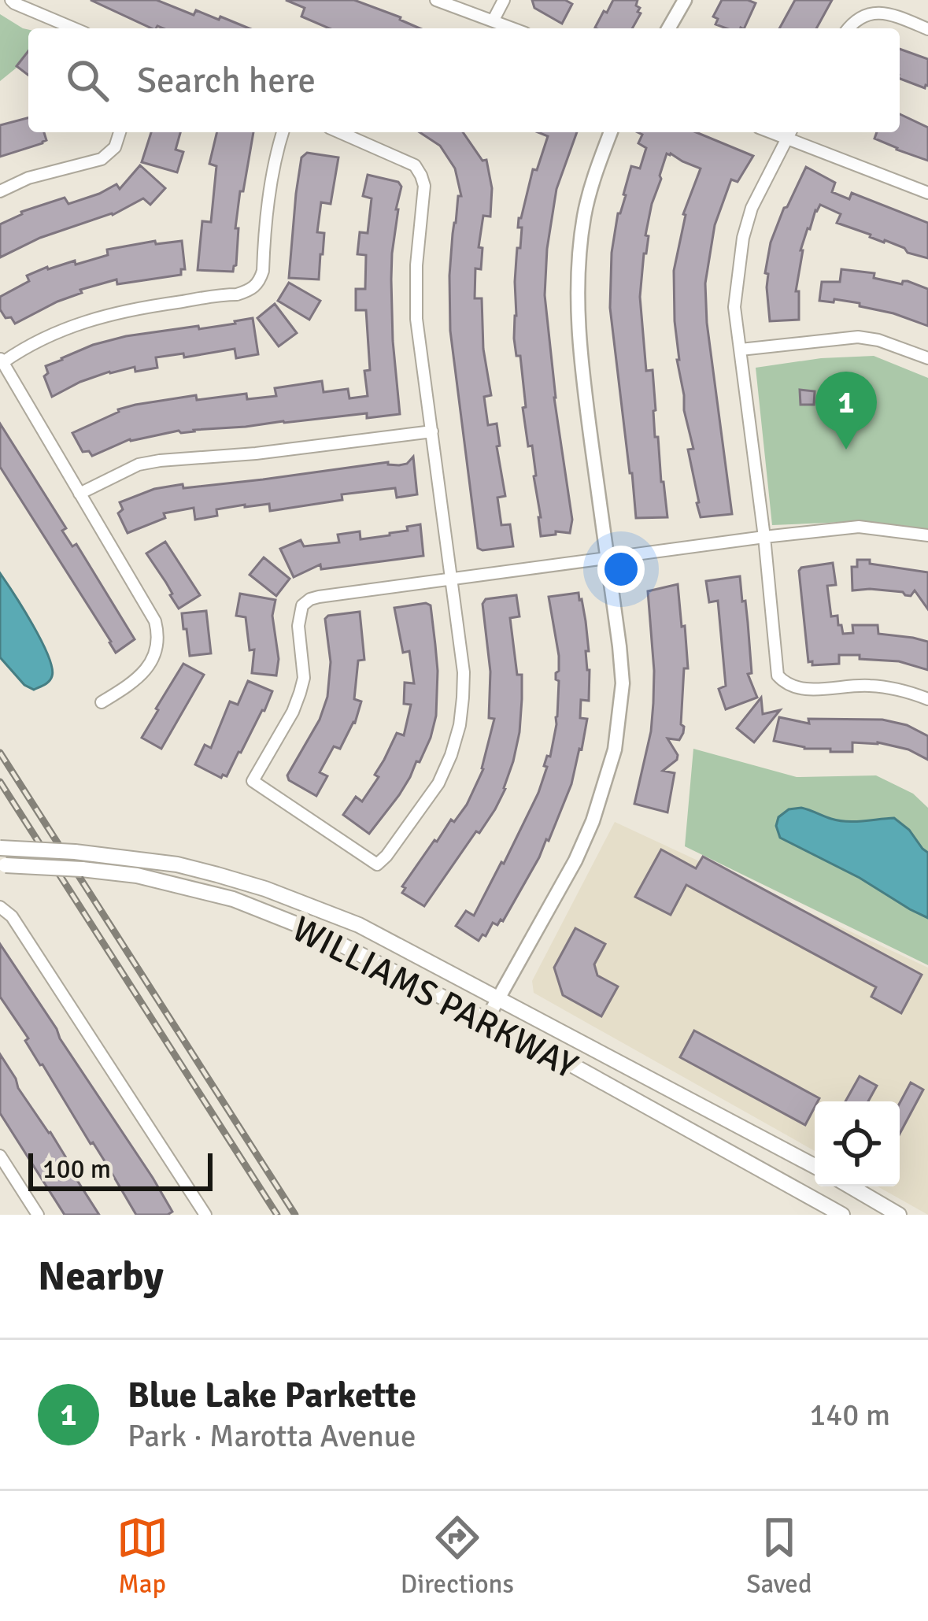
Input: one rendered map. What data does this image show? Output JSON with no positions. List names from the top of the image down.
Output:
{
  "streets": {
    "main road": ["WILLIAMS PARKWAY"]
  },
  "scale_bar": "100 m",
  "page": {
    "search": "Search here",
    "pins": "1",
    "scale": "100 m",
    "heading": "Nearby",
    "list": [
      {
        "mark": "1",
        "name": "Blue Lake Parkette",
        "note": "Park · Marotta Avenue",
        "value": "140 m"
      }
    ],
    "nav": ["Map", "Directions", "Saved"]
  }
}
